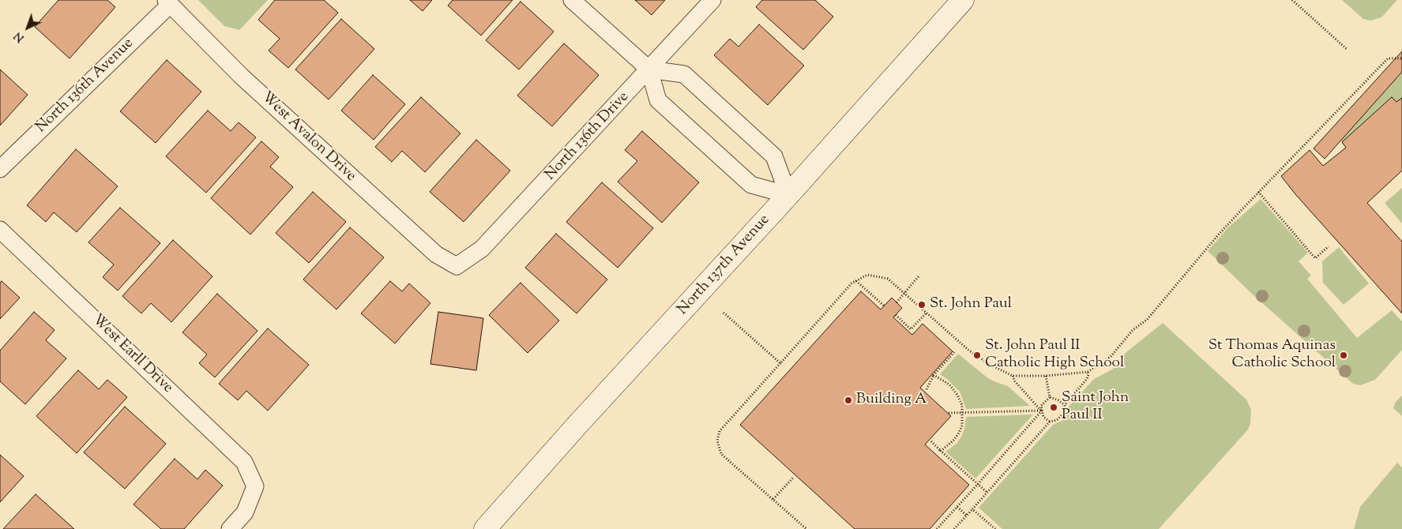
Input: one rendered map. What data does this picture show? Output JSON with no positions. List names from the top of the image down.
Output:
{
  "streets": {
    "street": [
      "North 136th Avenue",
      "North 136th Drive",
      "West Avalon Drive",
      "North 137th Avenue",
      "West Earll Drive"
    ]
  },
  "crossings": [
    ["North 136th Avenue", "West Avalon Drive"],
    ["North 136th Drive", "West Avalon Drive"]
  ],
  "places": [
    "St. John Paul",
    "St. John Paul II Catholic High School",
    "St Thomas Aquinas Catholic School",
    "Building A",
    "Saint John Paul II"
  ],
  "north": "bottom left"
}
